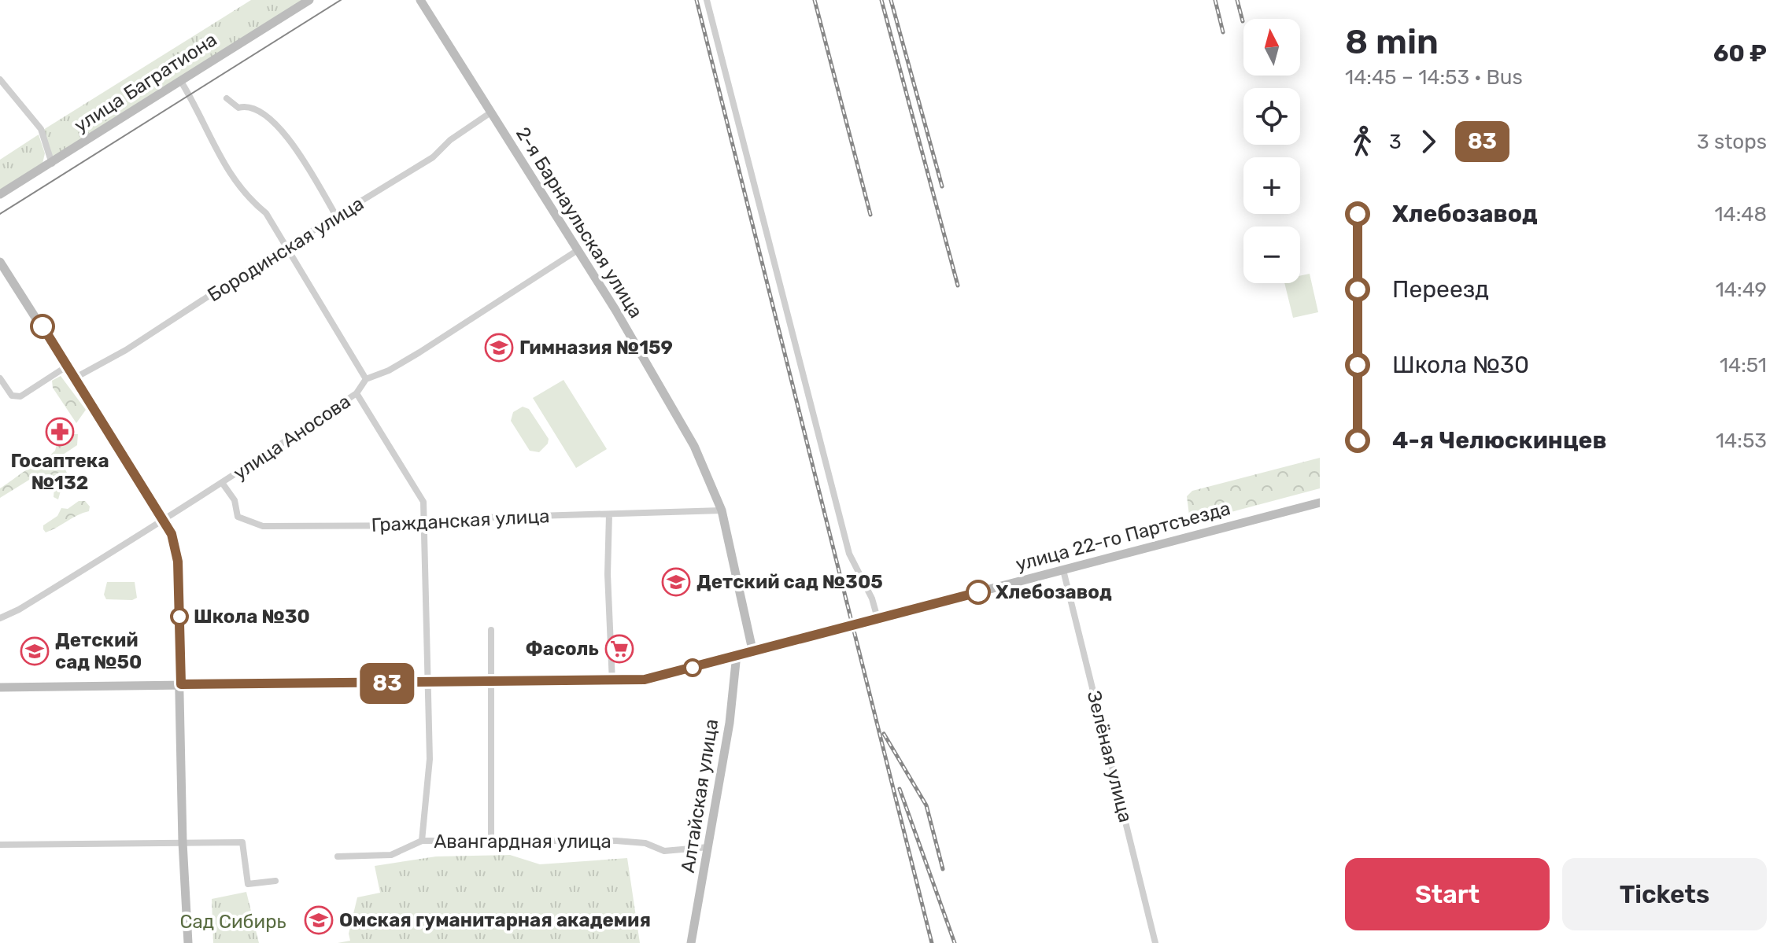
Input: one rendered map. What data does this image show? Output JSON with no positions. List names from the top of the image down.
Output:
{
  "streets": {
    "main road": [
      "улица Багратиона",
      "2-я Барнаульская улица",
      "улица 22-го Партсъезда",
      "Алтайская улица"
    ],
    "street": [
      "Бородинская улица",
      "улица Аносова",
      "Гражданская улица",
      "Зелёная улица",
      "Авангардная улица"
    ]
  },
  "crossings": [
    ["2-я Барнаульская улица", "Бородинская улица"],
    ["2-я Барнаульская улица", "улица Аносова"],
    ["2-я Барнаульская улица", "Гражданская улица"],
    ["2-я Барнаульская улица", "улица 22-го Партсъезда"],
    ["улица Аносова", "Гражданская улица"],
    ["улица 22-го Партсъезда", "Зелёная улица"],
    ["улица 22-го Партсъезда", "Алтайская улица"],
    ["Алтайская улица", "Авангардная улица"]
  ],
  "parks": ["Сад Сибирь"],
  "places": {
    "school or university": [
      "Гимназия №159",
      "Детский сад №305",
      "Детский сад №50",
      "Омская гуманитарная академия"
    ],
    "pharmacy": ["Госаптека №132"],
    "other": ["Хлебозавод", "Школа №30"],
    "supermarket": ["Фасоль"]
  },
  "lines": ["bus line 83"],
  "north": "top",
  "page": {
    "on_map": "83",
    "heading": ["8 min", "14:45 – 14:53 · Bus", "60 ₽"],
    "map_buttons": ["+", "−"],
    "legs": ["3", "83", "3 stops"],
    "list": [
      {
        "name": "Хлебозавод",
        "value": "14:48"
      },
      {
        "name": "Переезд",
        "value": "14:49"
      },
      {
        "name": "Школа №30",
        "value": "14:51"
      },
      {
        "name": "4-я Челюскинцев",
        "value": "14:53"
      }
    ],
    "buttons": ["Start", "Tickets"]
  }
}
